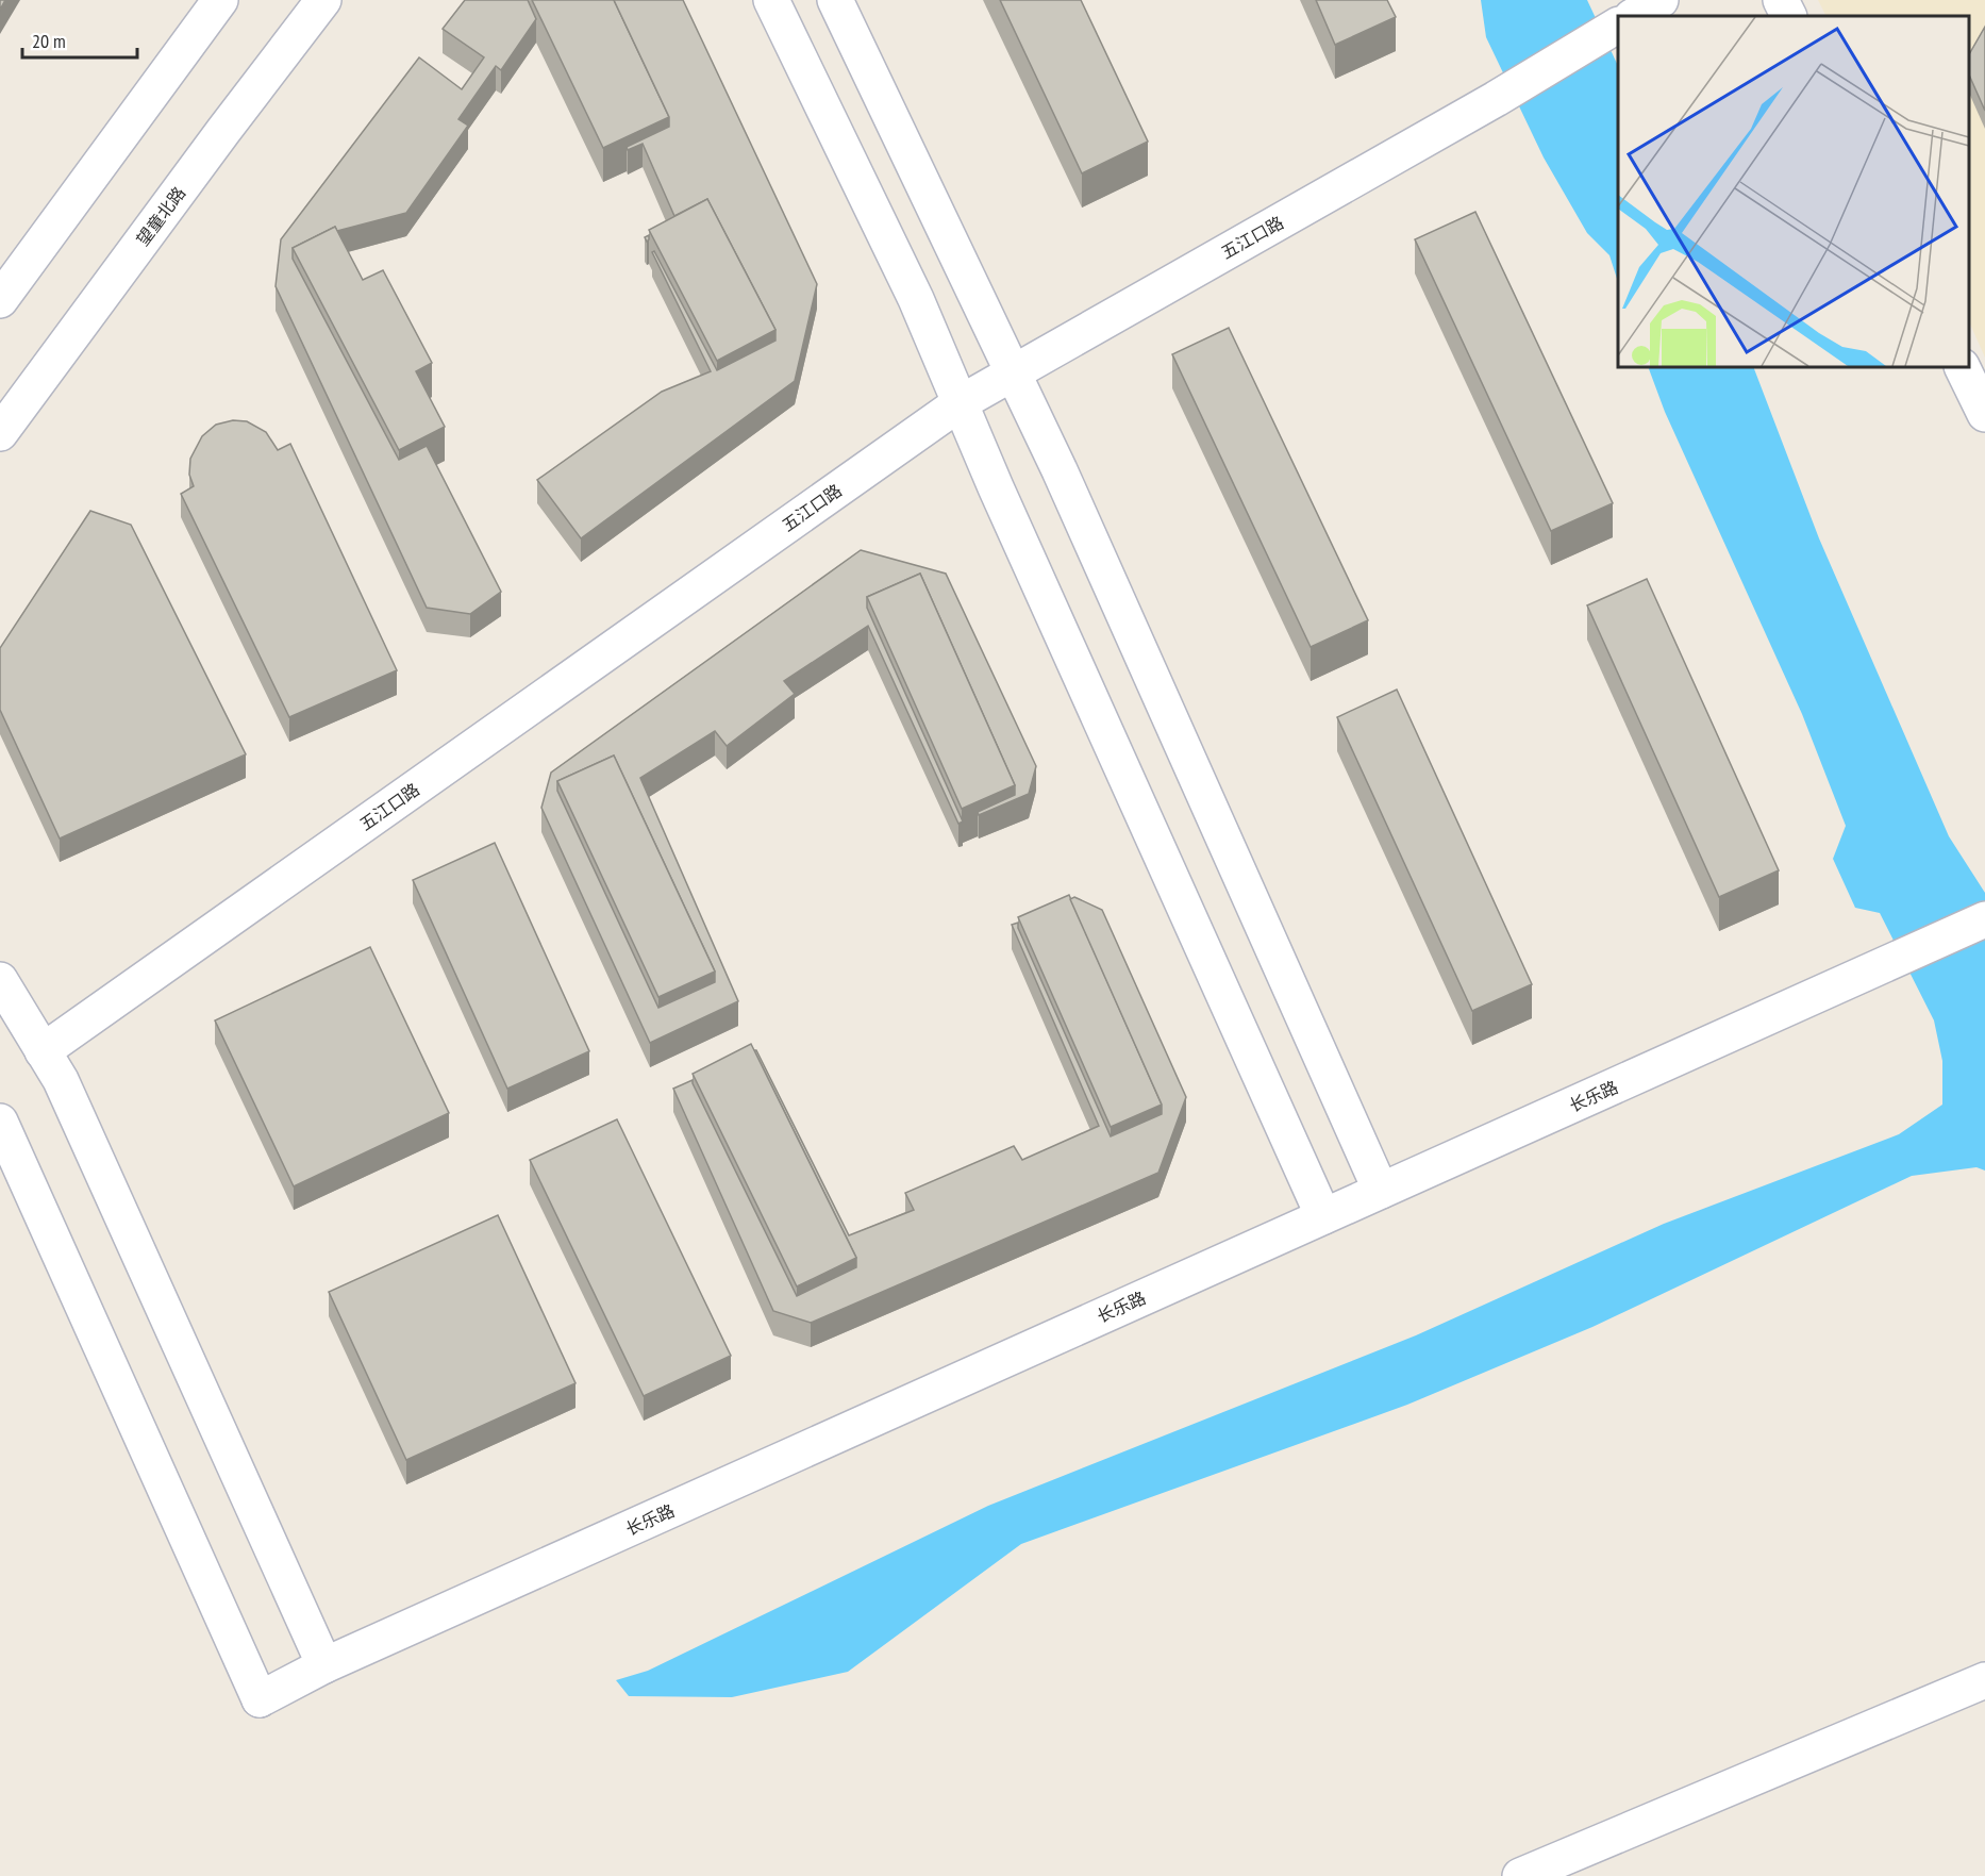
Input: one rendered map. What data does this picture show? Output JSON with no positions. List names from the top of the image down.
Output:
{
  "streets": {
    "street": ["望童北路", "五江口路", "长乐路"]
  },
  "scale_bar": "20 m"
}
